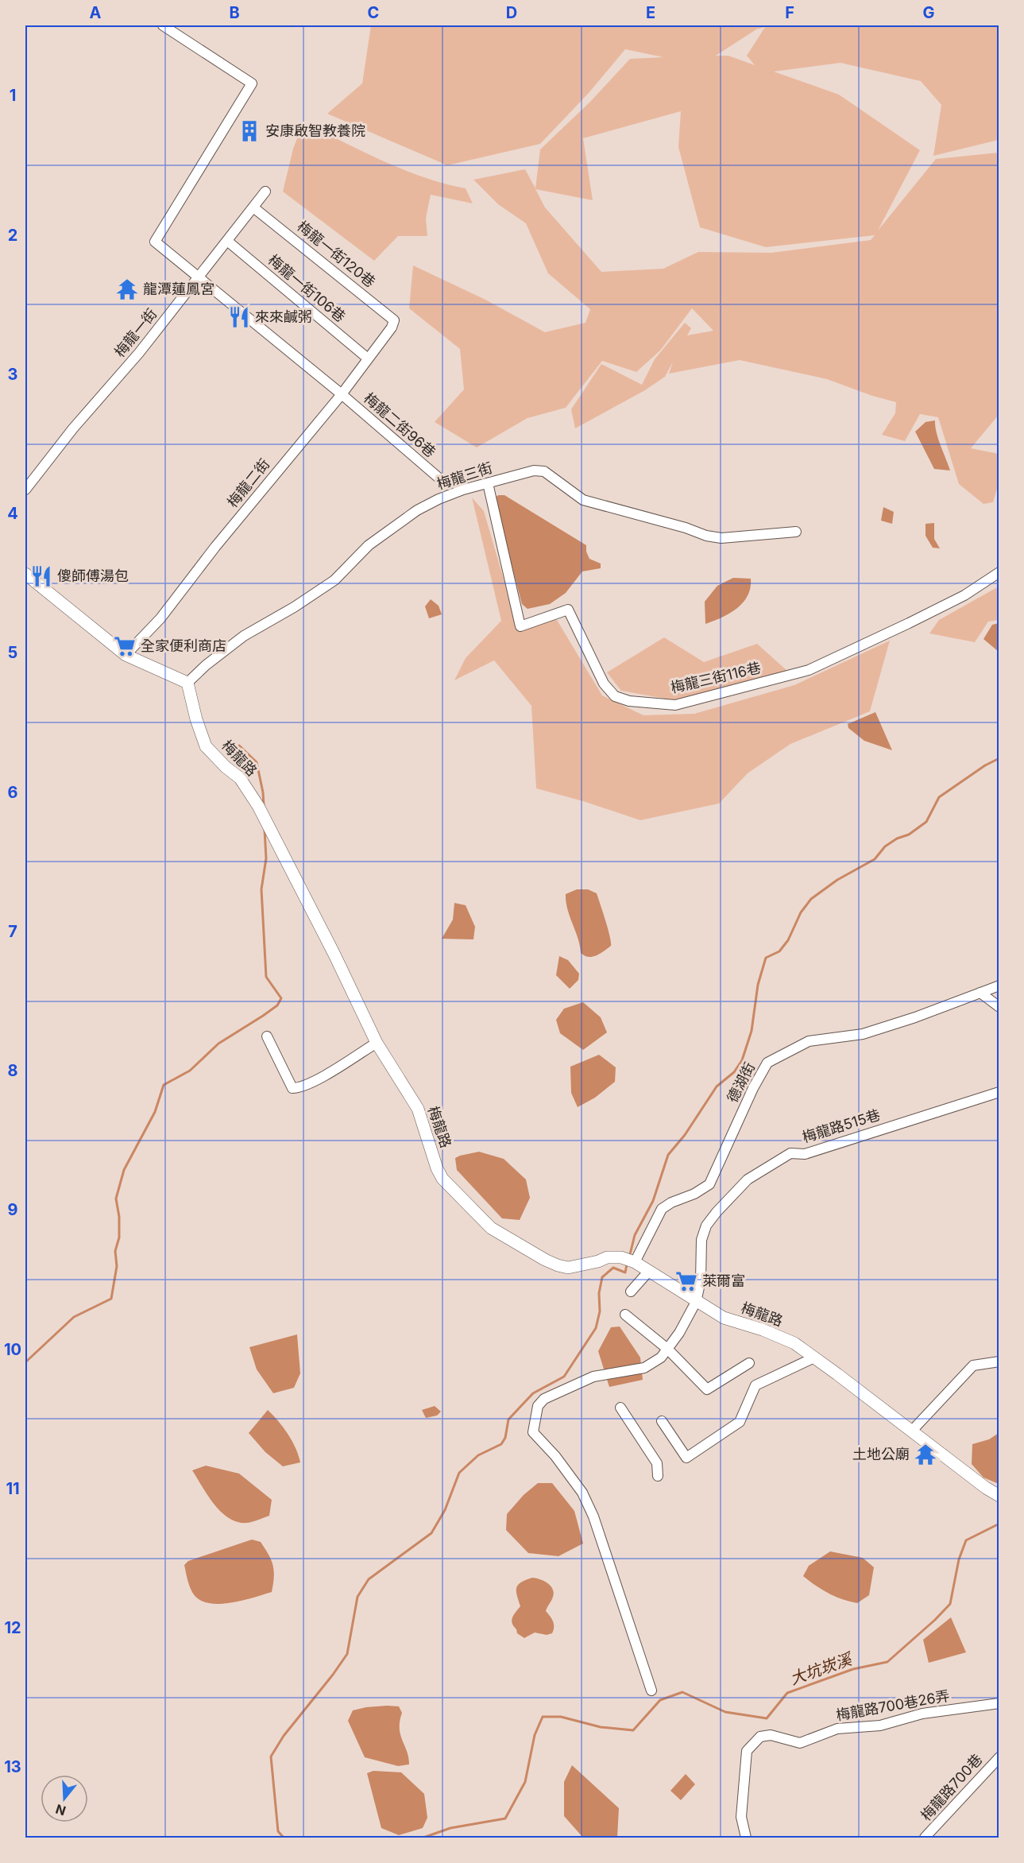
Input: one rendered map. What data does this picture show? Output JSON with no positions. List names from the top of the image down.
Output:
{
  "streets": {
    "street": [
      "梅龍一街120巷",
      "梅龍一街106巷",
      "梅龍一街",
      "梅龍二街96巷",
      "梅龍三街",
      "梅龍二街",
      "梅龍三街116巷",
      "梅龍路",
      "德湖街",
      "梅龍路515巷",
      "梅龍路700巷26弄",
      "梅龍路700巷"
    ]
  },
  "crossings": [
    ["梅龍一街120巷", "梅龍一街"],
    ["梅龍一街120巷", "梅龍二街"],
    ["梅龍一街106巷", "梅龍一街"],
    ["梅龍一街106巷", "梅龍二街"],
    ["梅龍一街", "梅龍二街96巷"],
    ["梅龍二街96巷", "梅龍二街"],
    ["梅龍三街", "梅龍三街116巷"],
    ["梅龍三街", "梅龍路"],
    ["梅龍路", "德湖街"],
    ["梅龍路", "梅龍路515巷"]
  ],
  "water": ["大坑崁溪"],
  "places": {
    "building": ["安康啟智教養院"],
    "temple": ["龍潭蓮鳳宮", "土地公廟"],
    "restaurant": ["來來鹹粥", "傻師傅湯包"],
    "supermarket": ["全家便利商店", "萊爾富"]
  },
  "north": "bottom",
  "grid": {
    "columns": [
      "A",
      "B",
      "C",
      "D",
      "E",
      "F",
      "G"
    ],
    "rows": [
      "1",
      "2",
      "3",
      "4",
      "5",
      "6",
      "7",
      "8",
      "9",
      "10",
      "11",
      "12",
      "13"
    ]
  }
}
